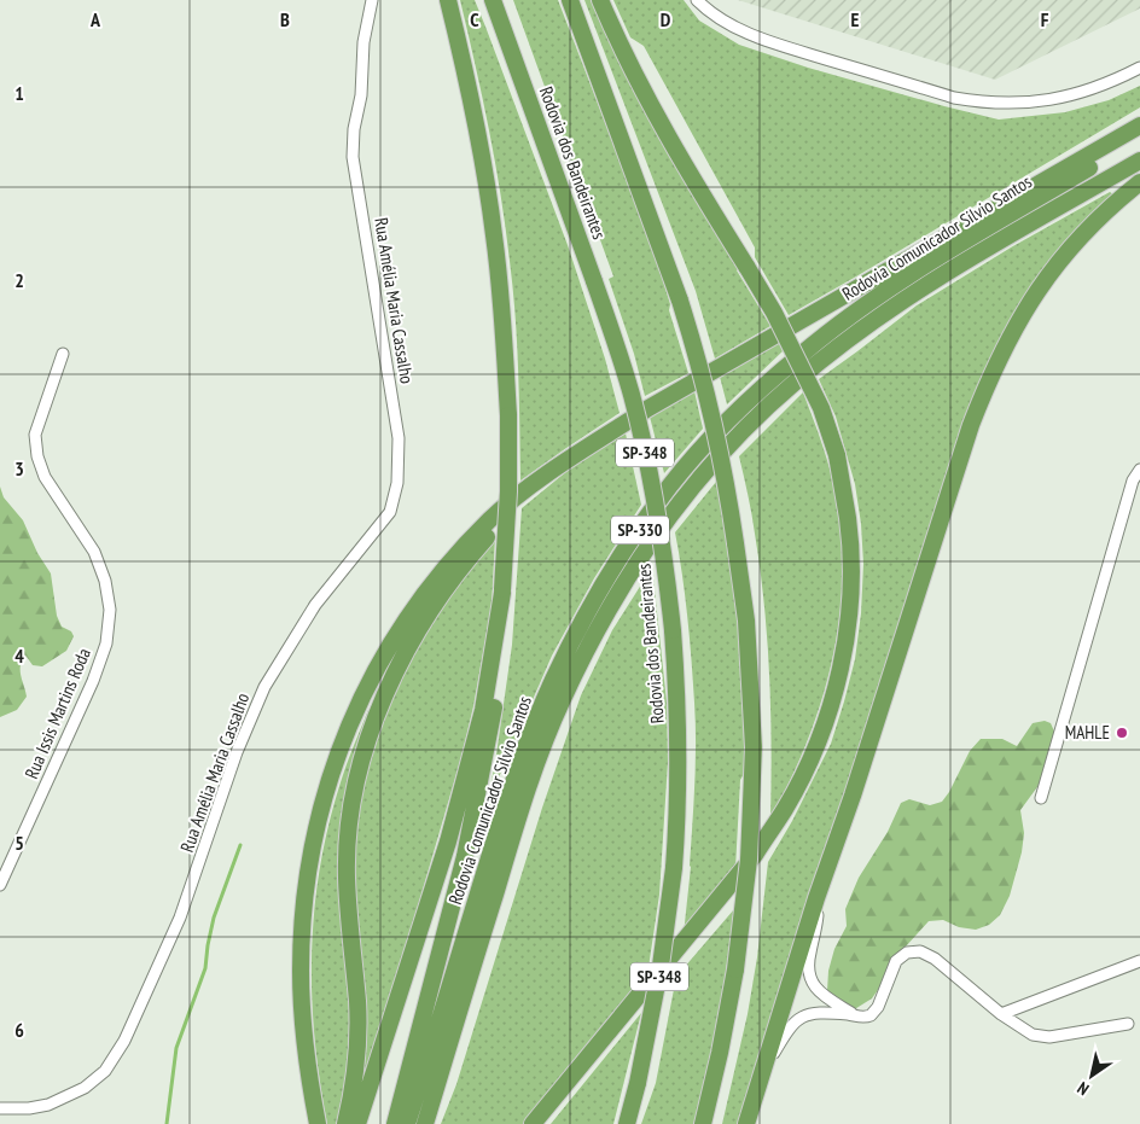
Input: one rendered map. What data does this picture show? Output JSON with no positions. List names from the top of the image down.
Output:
{
  "streets": {
    "highway": [
      "Rodovia dos Bandeirantes",
      "Rodovia Comunicador Silvio Santos",
      "SP-348",
      "SP-330"
    ],
    "street": ["Rua Amélia Maria Cassalho", "Rua Issis Martins Roda"]
  },
  "places": ["MAHLE"],
  "north": "bottom left",
  "grid": {
    "columns": [
      "A",
      "B",
      "C",
      "D",
      "E",
      "F"
    ],
    "rows": [
      "1",
      "2",
      "3",
      "4",
      "5",
      "6"
    ]
  }
}
